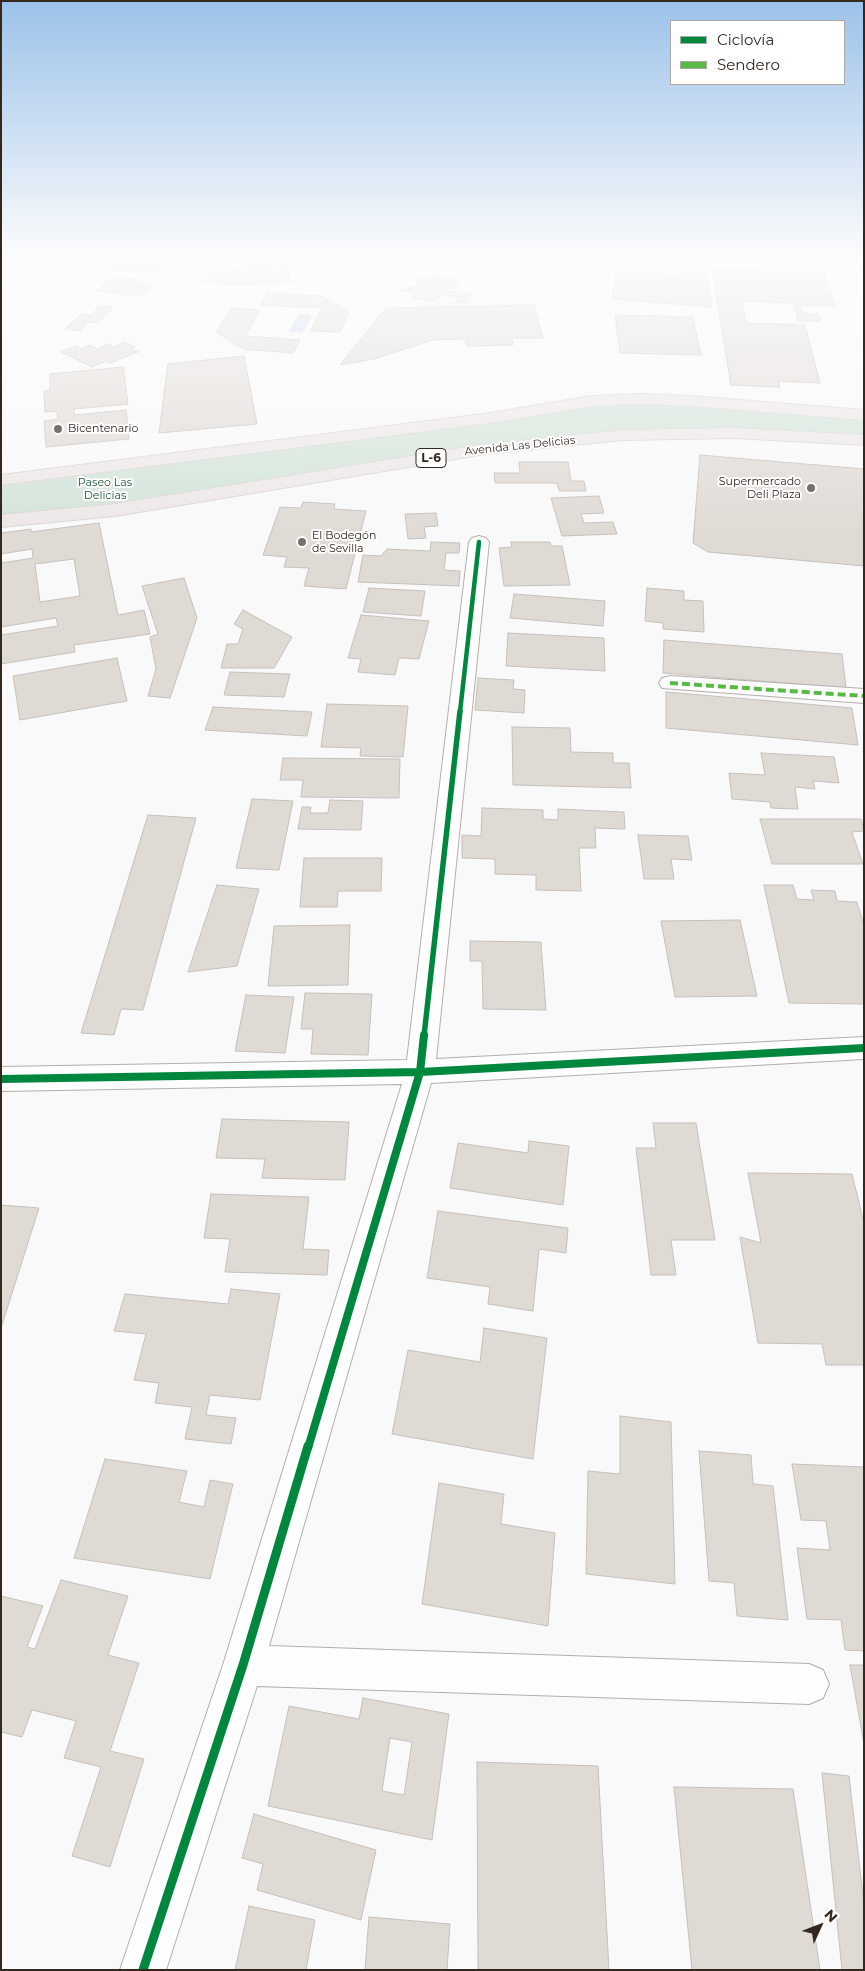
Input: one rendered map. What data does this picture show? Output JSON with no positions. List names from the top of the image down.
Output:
{
  "streets": {
    "main road": ["Avenida Las Delicias", "L-6"]
  },
  "parks": ["Paseo Las Delicias"],
  "places": ["Bicentenario", "Supermercado Deli Plaza", "El Bodegón de Sevilla"],
  "legend": ["Ciclovía", "Sendero"],
  "north": "top right"
}
